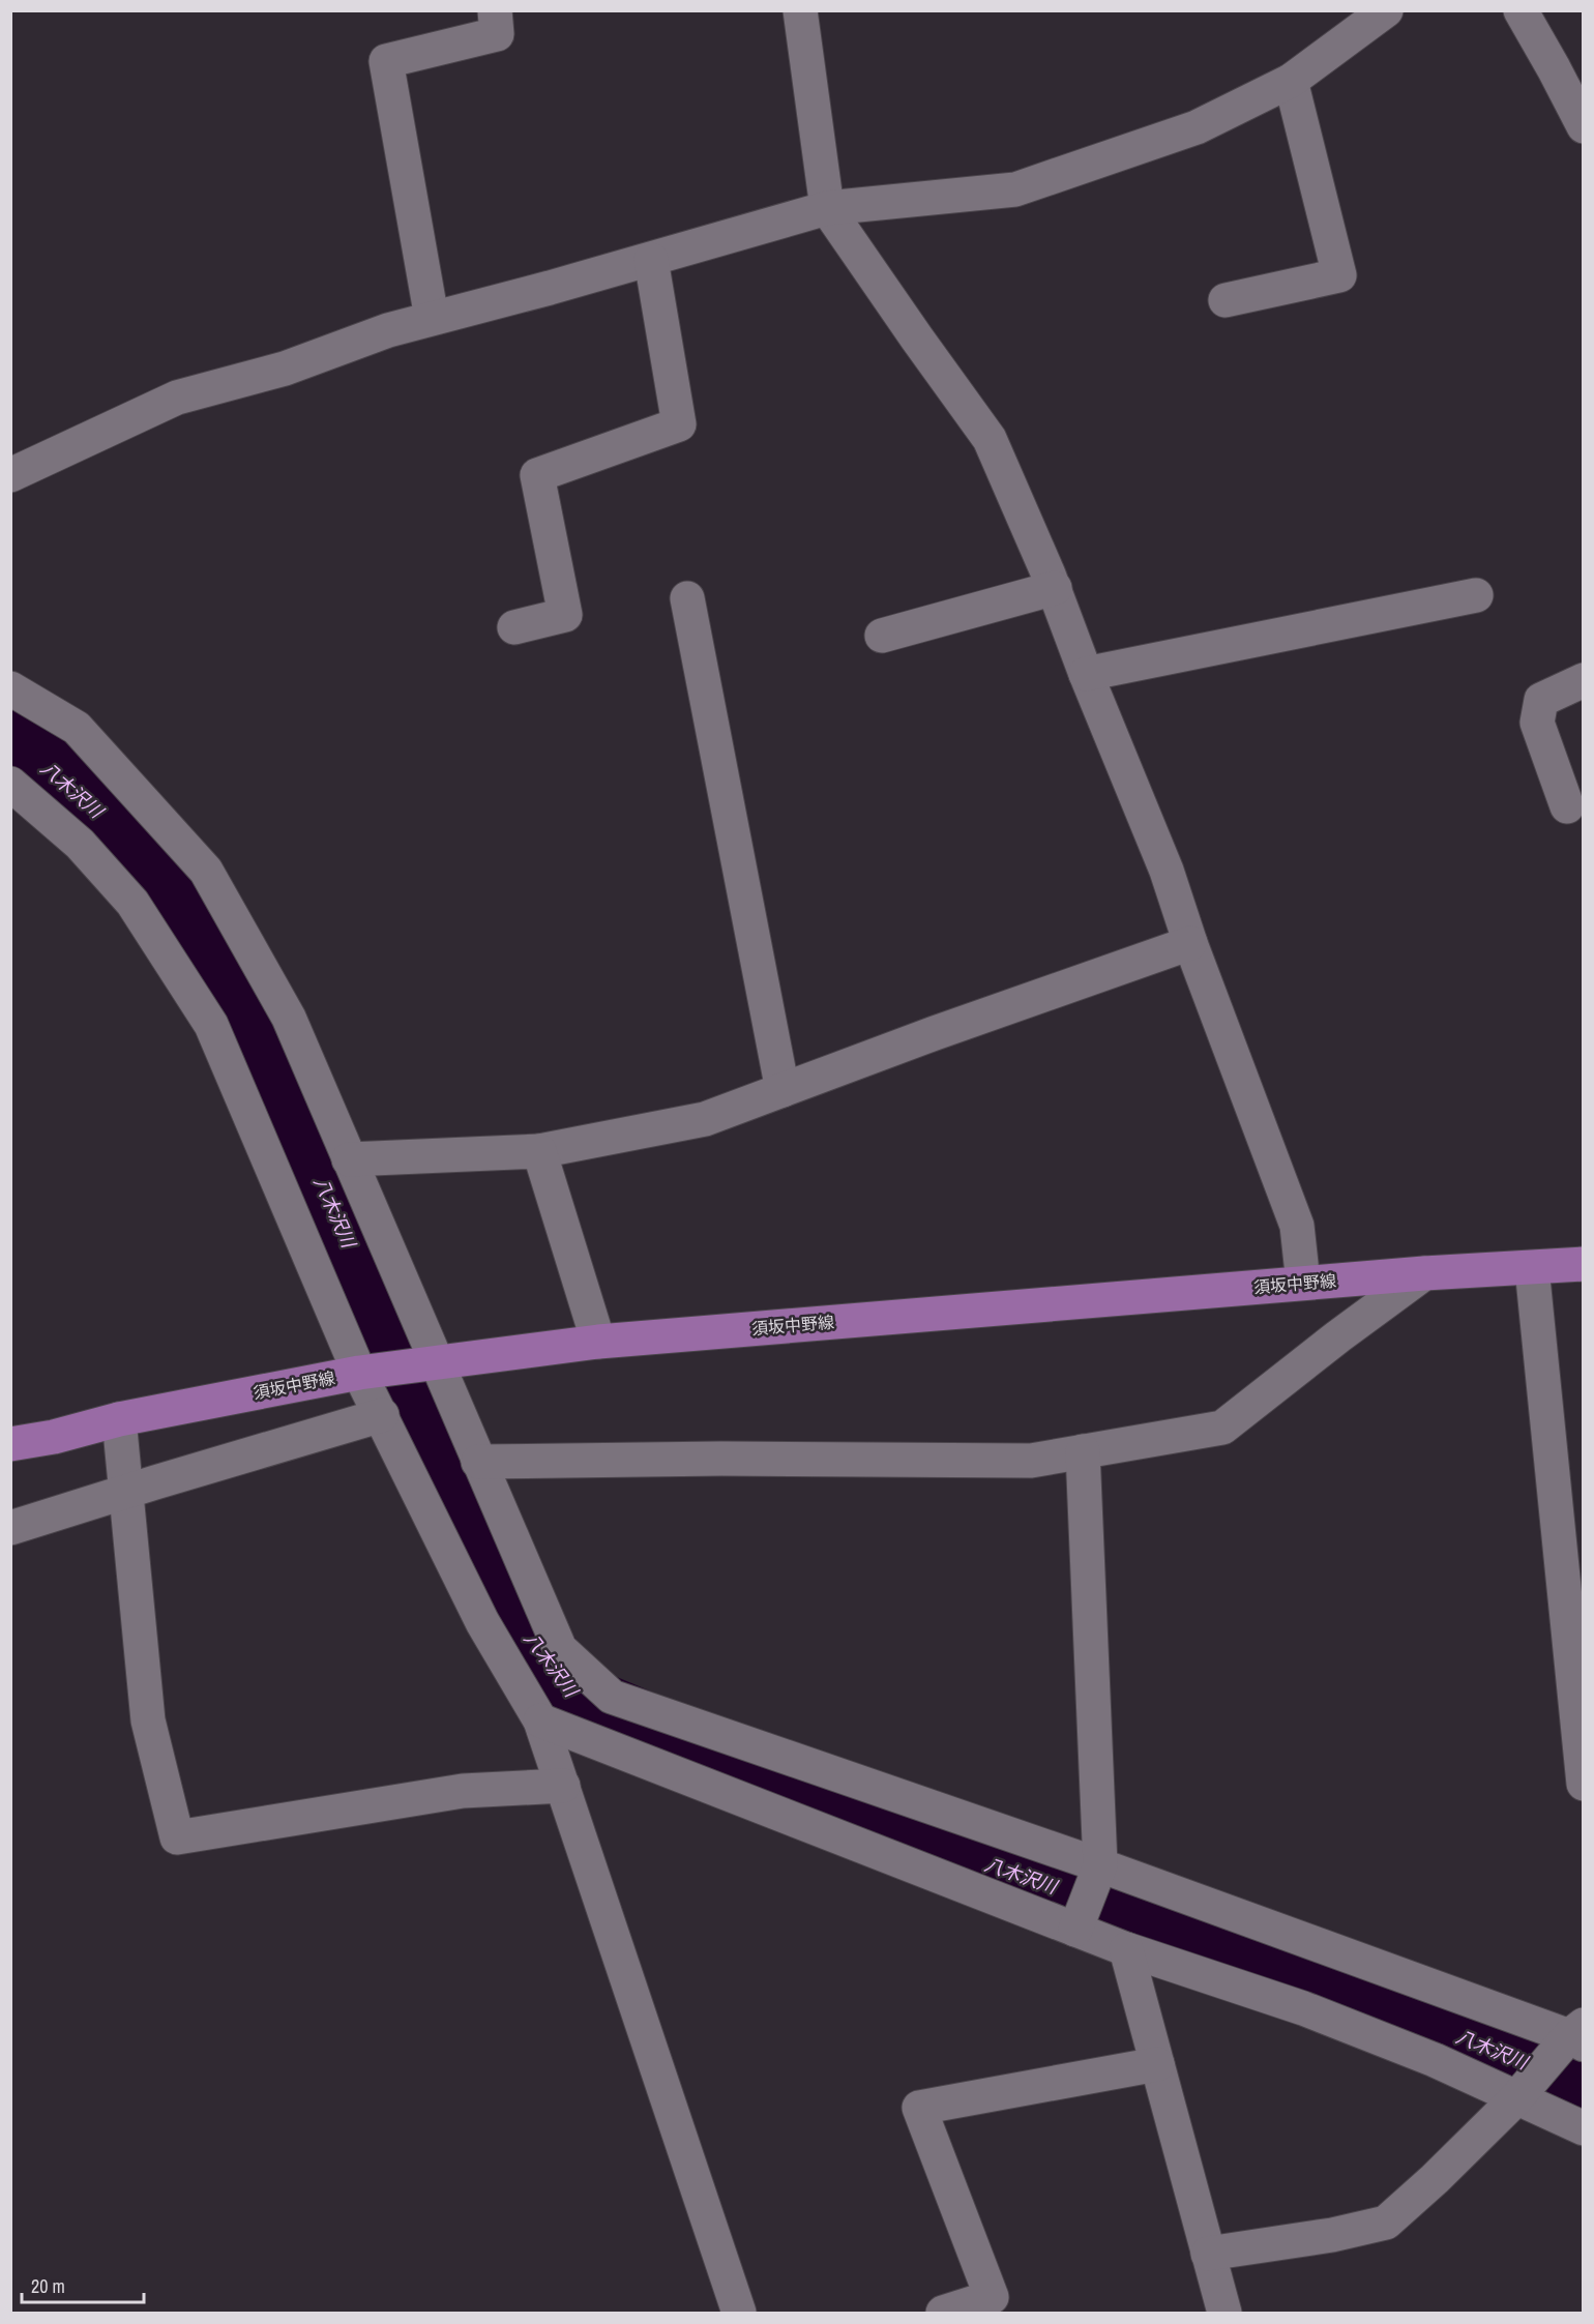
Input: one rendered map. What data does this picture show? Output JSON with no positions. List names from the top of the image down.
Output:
{
  "streets": {
    "main road": ["須坂中野線"]
  },
  "water": ["八木沢川"],
  "scale_bar": "20 m"
}
